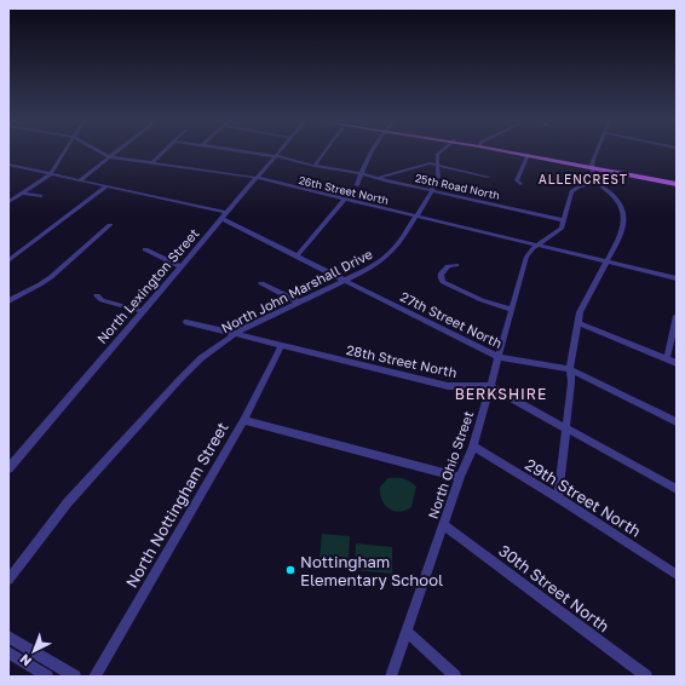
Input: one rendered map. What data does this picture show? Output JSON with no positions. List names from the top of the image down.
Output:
{
  "streets": {
    "street": [
      "25th Road North",
      "26th Street North",
      "North Lexington Street",
      "North John Marshall Drive",
      "27th Street North",
      "28th Street North",
      "North Ohio Street",
      "29th Street North",
      "North Nottingham Street",
      "30th Street North"
    ]
  },
  "crossings": [
    ["25th Road North", "North Lexington Street"],
    ["25th Road North", "North John Marshall Drive"],
    ["25th Road North", "North Ohio Street"],
    ["26th Street North", "North Lexington Street"],
    ["26th Street North", "North John Marshall Drive"],
    ["26th Street North", "North Ohio Street"],
    ["North Lexington Street", "27th Street North"],
    ["North John Marshall Drive", "27th Street North"],
    ["North John Marshall Drive", "28th Street North"],
    ["27th Street North", "North Ohio Street"],
    ["28th Street North", "North Ohio Street"],
    ["28th Street North", "North Nottingham Street"],
    ["North Ohio Street", "29th Street North"],
    ["North Ohio Street", "30th Street North"]
  ],
  "districts": ["ALLENCREST", "BERKSHIRE"],
  "places": ["Nottingham Elementary School"],
  "north": "bottom left"
}
